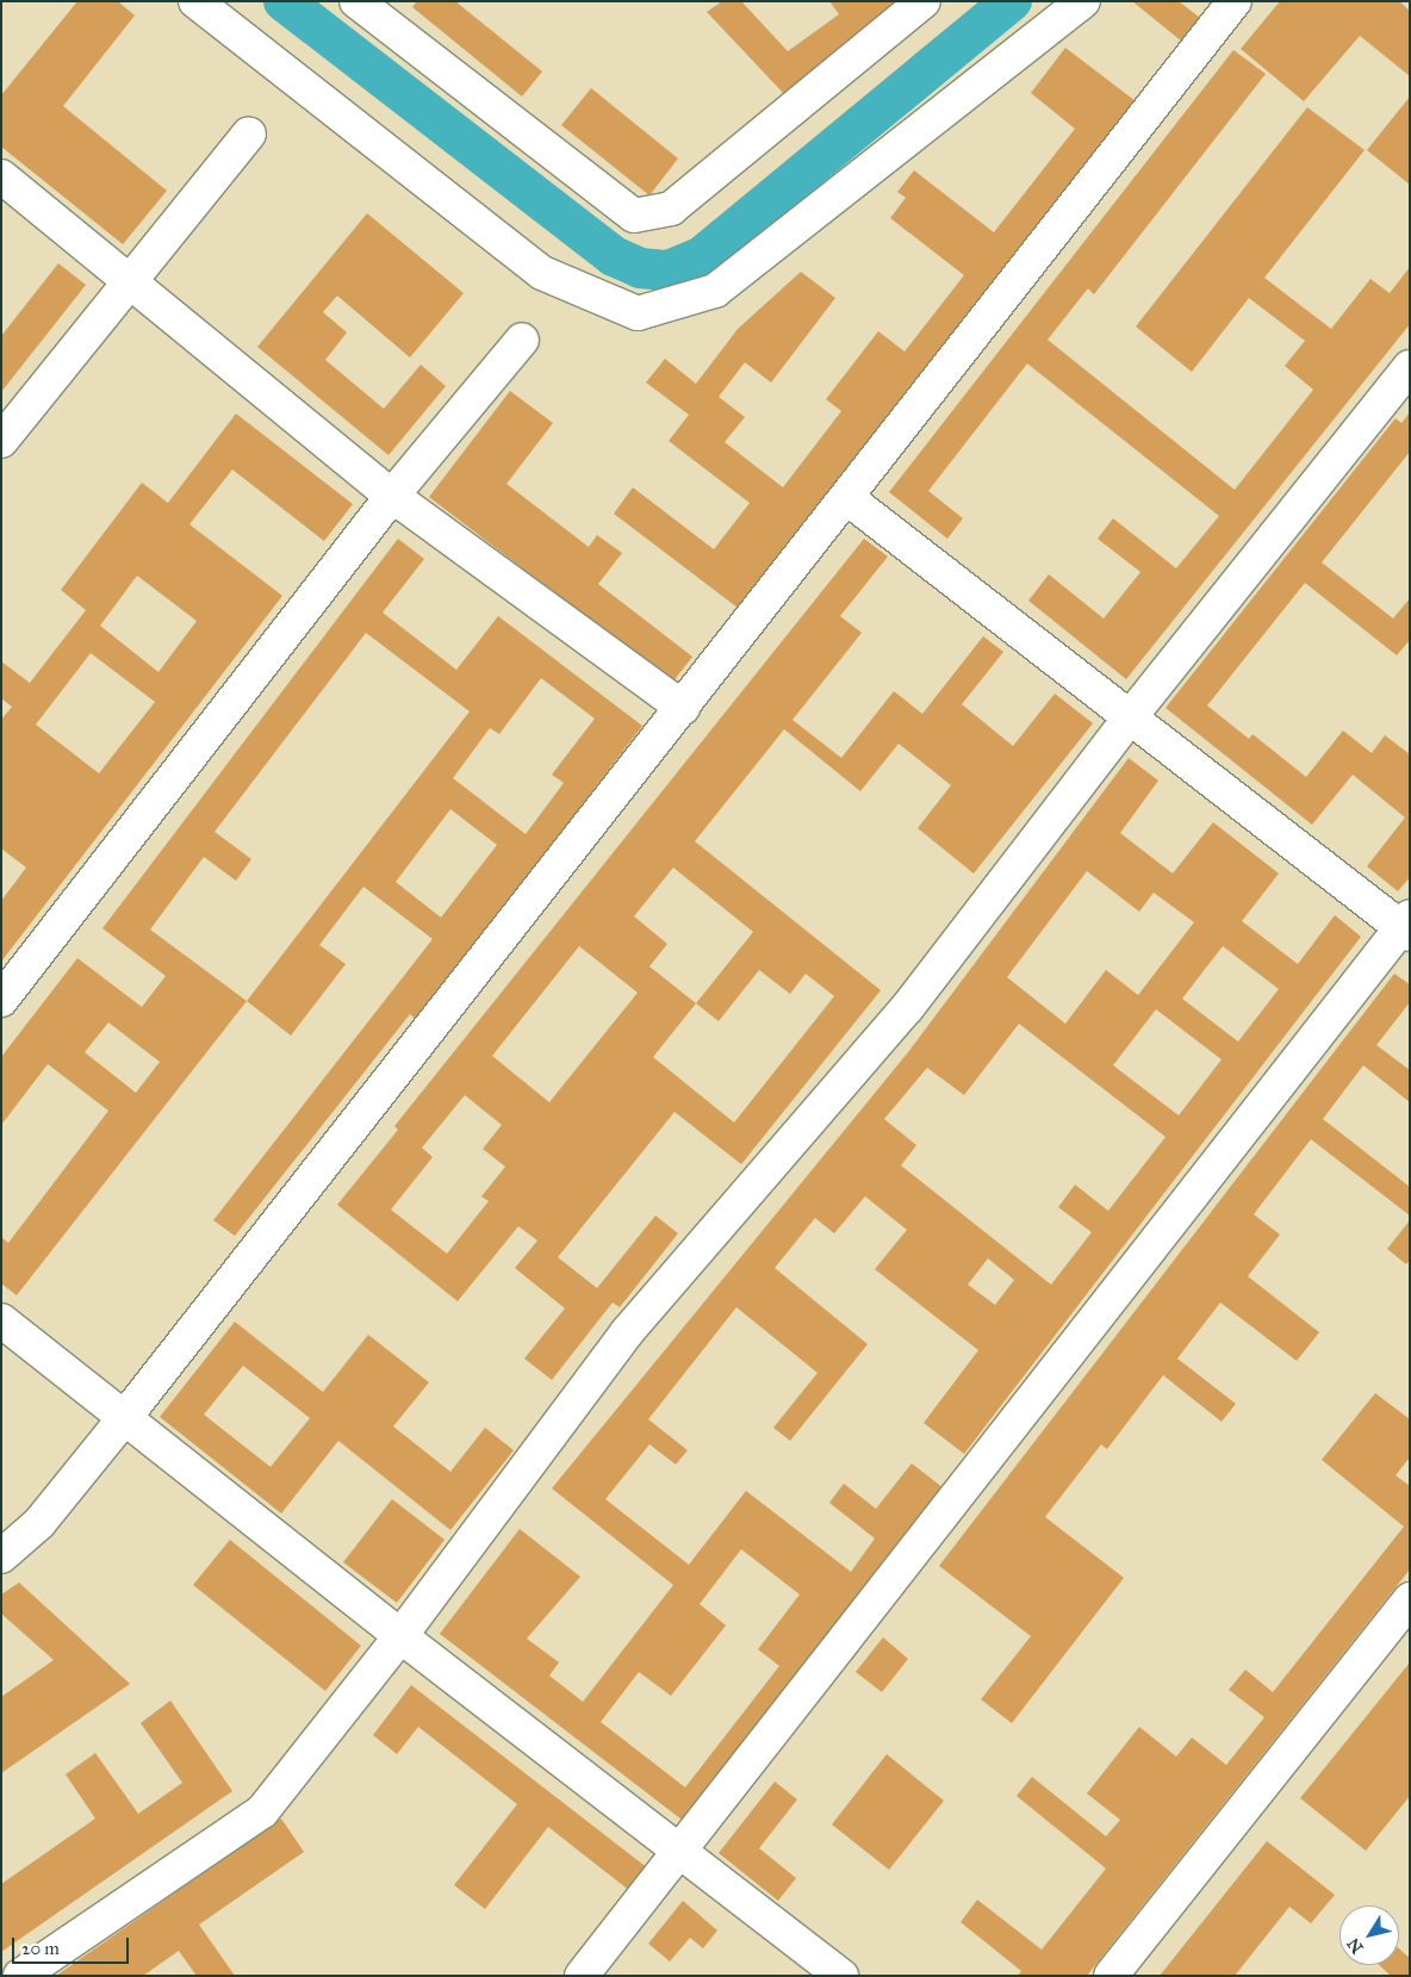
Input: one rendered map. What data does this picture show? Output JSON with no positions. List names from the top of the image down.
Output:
{
  "scale_bar": "20 m",
  "north": "bottom left"
}
